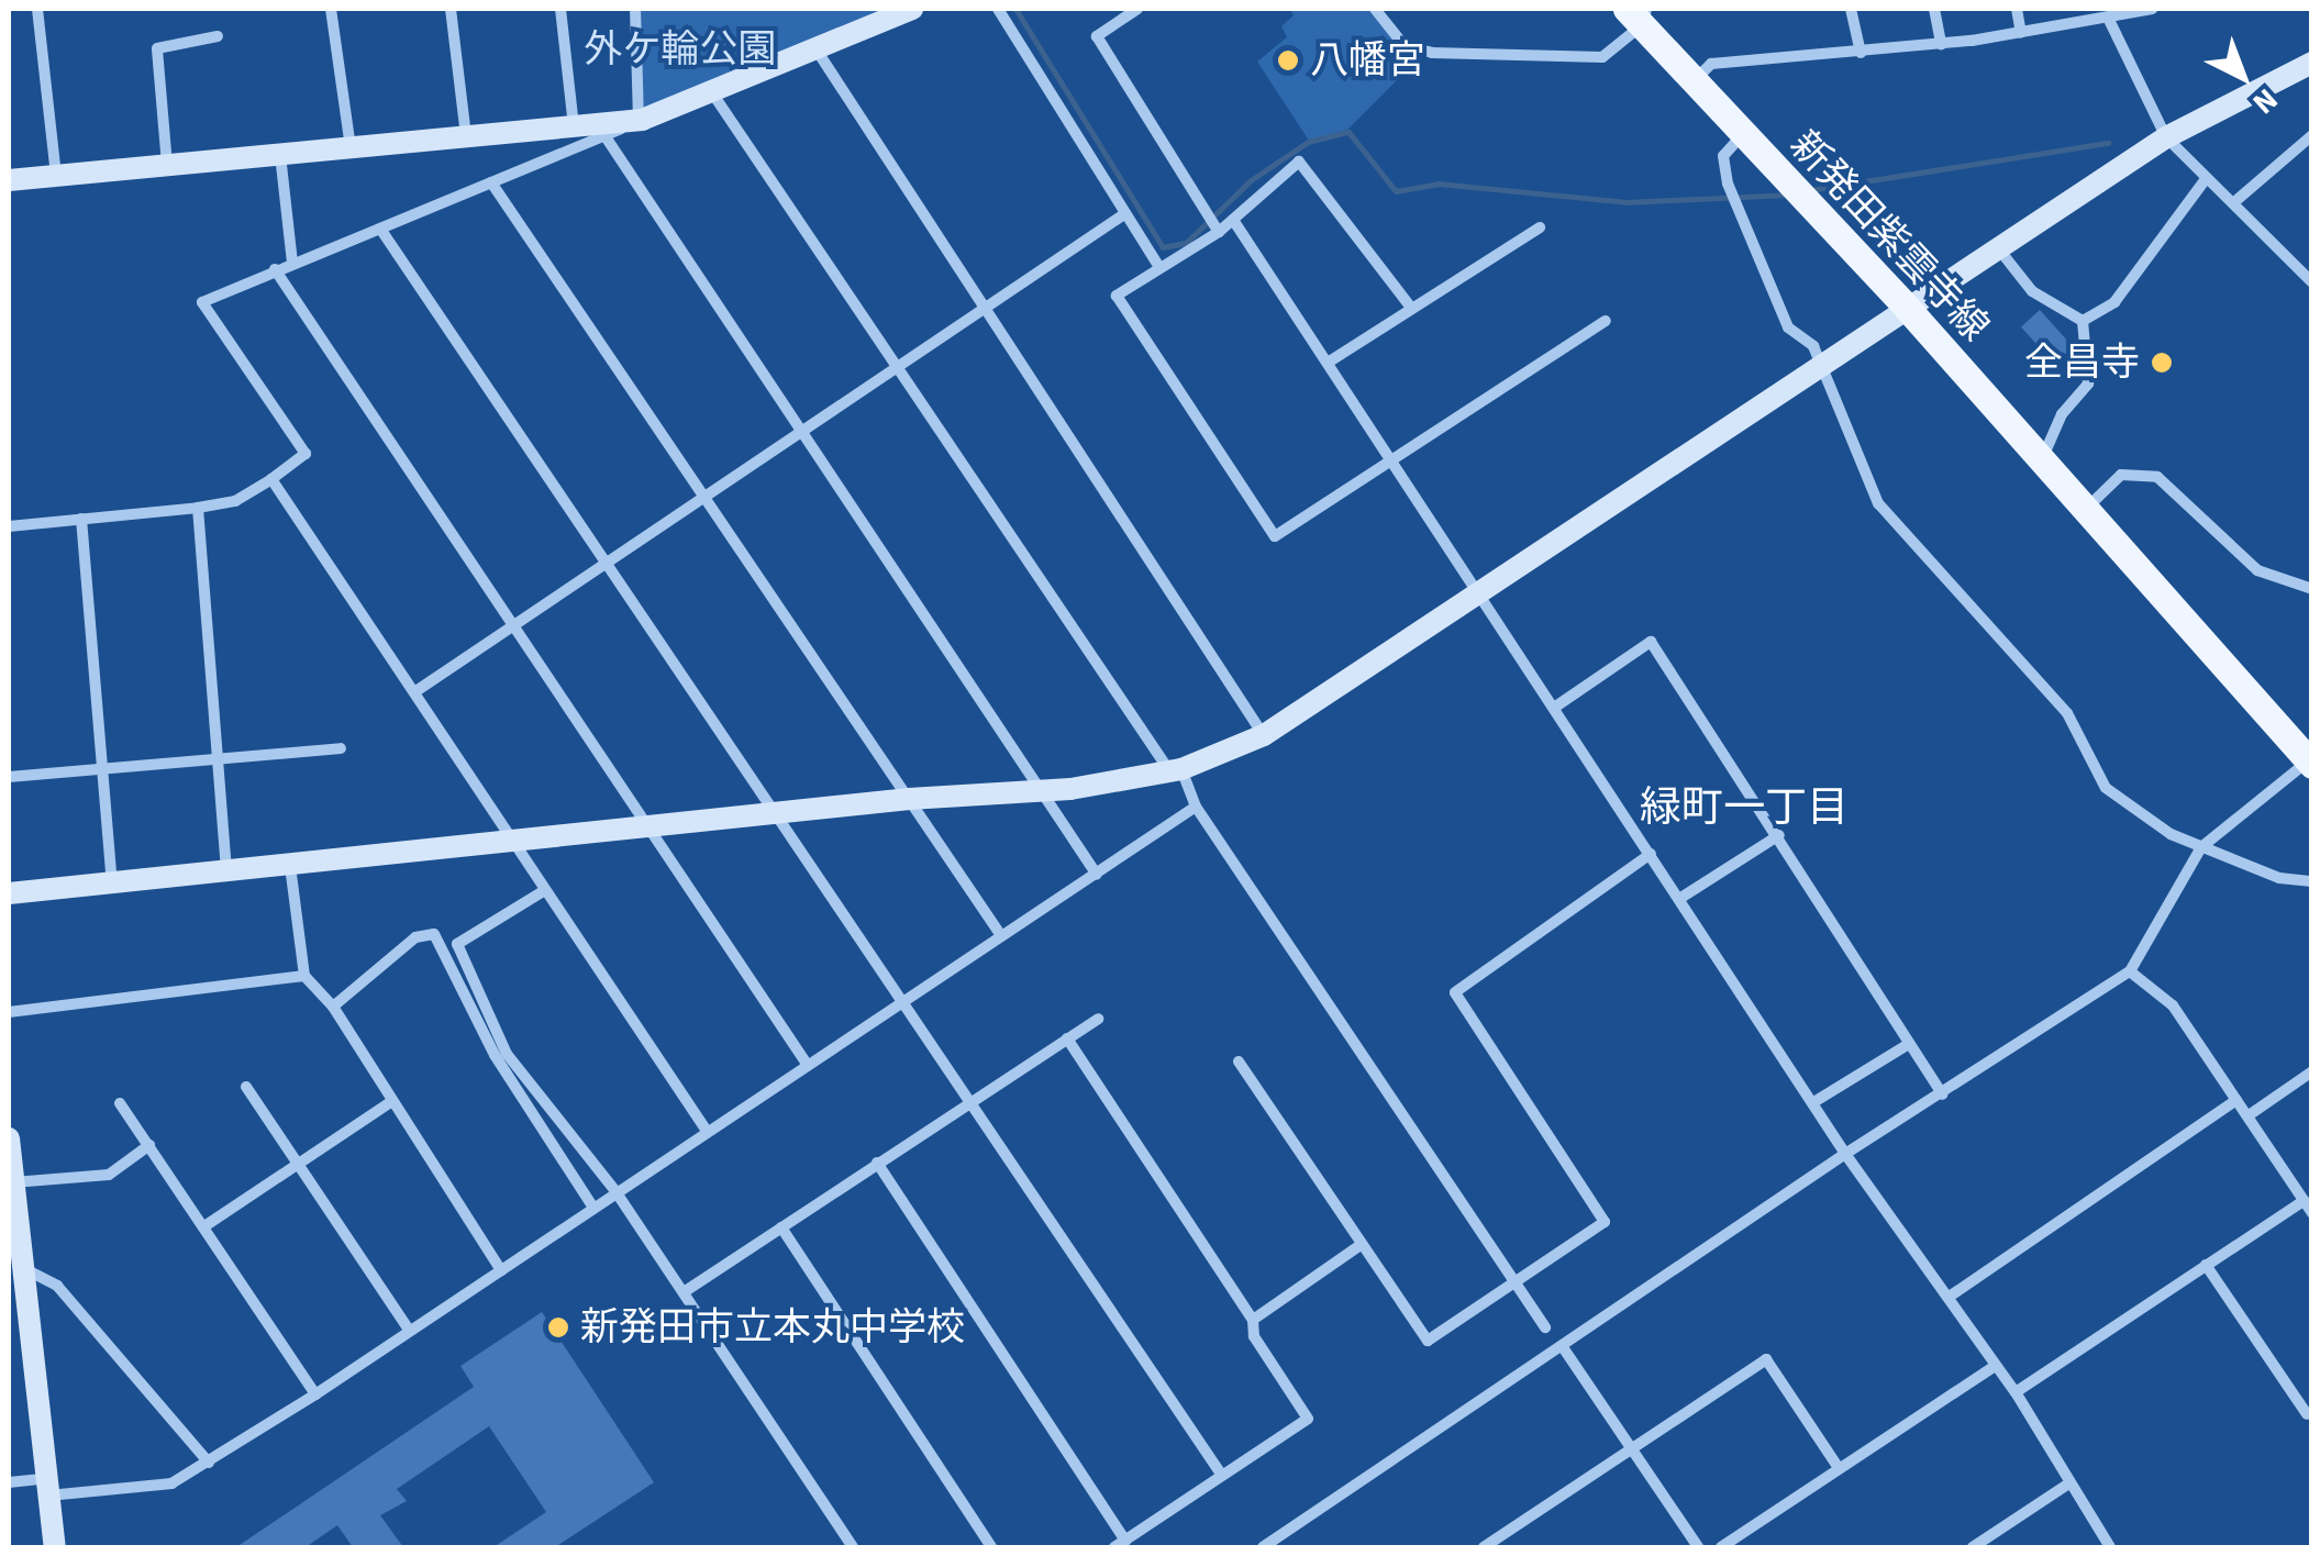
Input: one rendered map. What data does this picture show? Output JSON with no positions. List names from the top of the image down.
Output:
{
  "streets": {
    "main road": ["新発田紫雲寺線"]
  },
  "districts": ["緑町一丁目"],
  "parks": ["外ケ輪公園"],
  "places": ["八幡宮", "全昌寺", "新発田市立本丸中学校"],
  "north": "bottom right"
}
